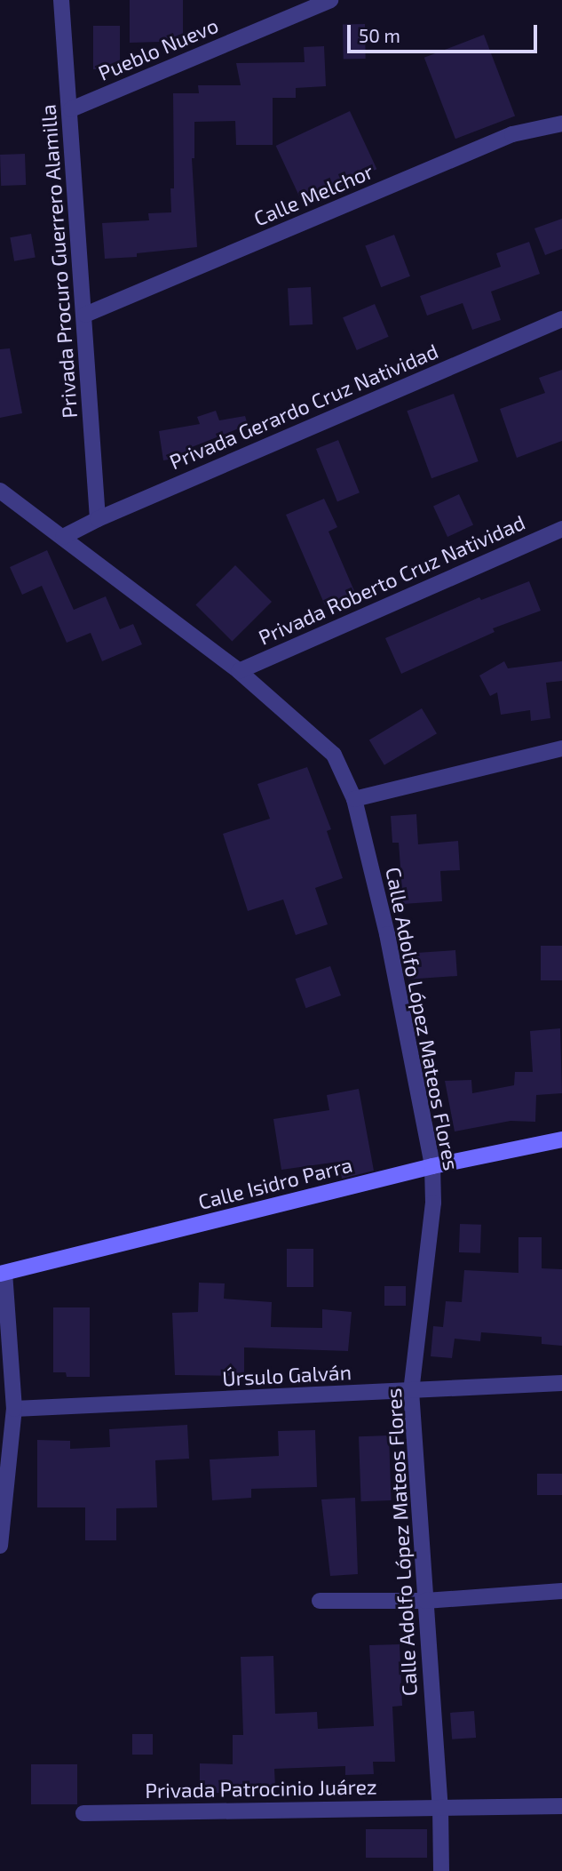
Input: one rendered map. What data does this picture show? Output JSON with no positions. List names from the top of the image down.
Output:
{
  "streets": {
    "street": [
      "Pueblo Nuevo",
      "Calle Melchor",
      "Privada Procuro Guerrero Alamilla",
      "Privada Gerardo Cruz Natividad",
      "Privada Roberto Cruz Natividad",
      "Calle Adolfo López Mateos Flores",
      "Calle Isidro Parra",
      "Úrsulo Galván",
      "Privada Patrocinio Juárez"
    ]
  },
  "crossings": [
    ["Pueblo Nuevo", "Privada Procuro Guerrero Alamilla"],
    ["Calle Melchor", "Privada Procuro Guerrero Alamilla"],
    ["Privada Procuro Guerrero Alamilla", "Privada Gerardo Cruz Natividad"],
    ["Privada Gerardo Cruz Natividad", "Calle Adolfo López Mateos Flores"],
    ["Privada Roberto Cruz Natividad", "Calle Adolfo López Mateos Flores"],
    ["Calle Adolfo López Mateos Flores", "Calle Isidro Parra"],
    ["Calle Adolfo López Mateos Flores", "Úrsulo Galván"],
    ["Calle Adolfo López Mateos Flores", "Privada Patrocinio Juárez"]
  ],
  "scale_bar": "50 m"
}
